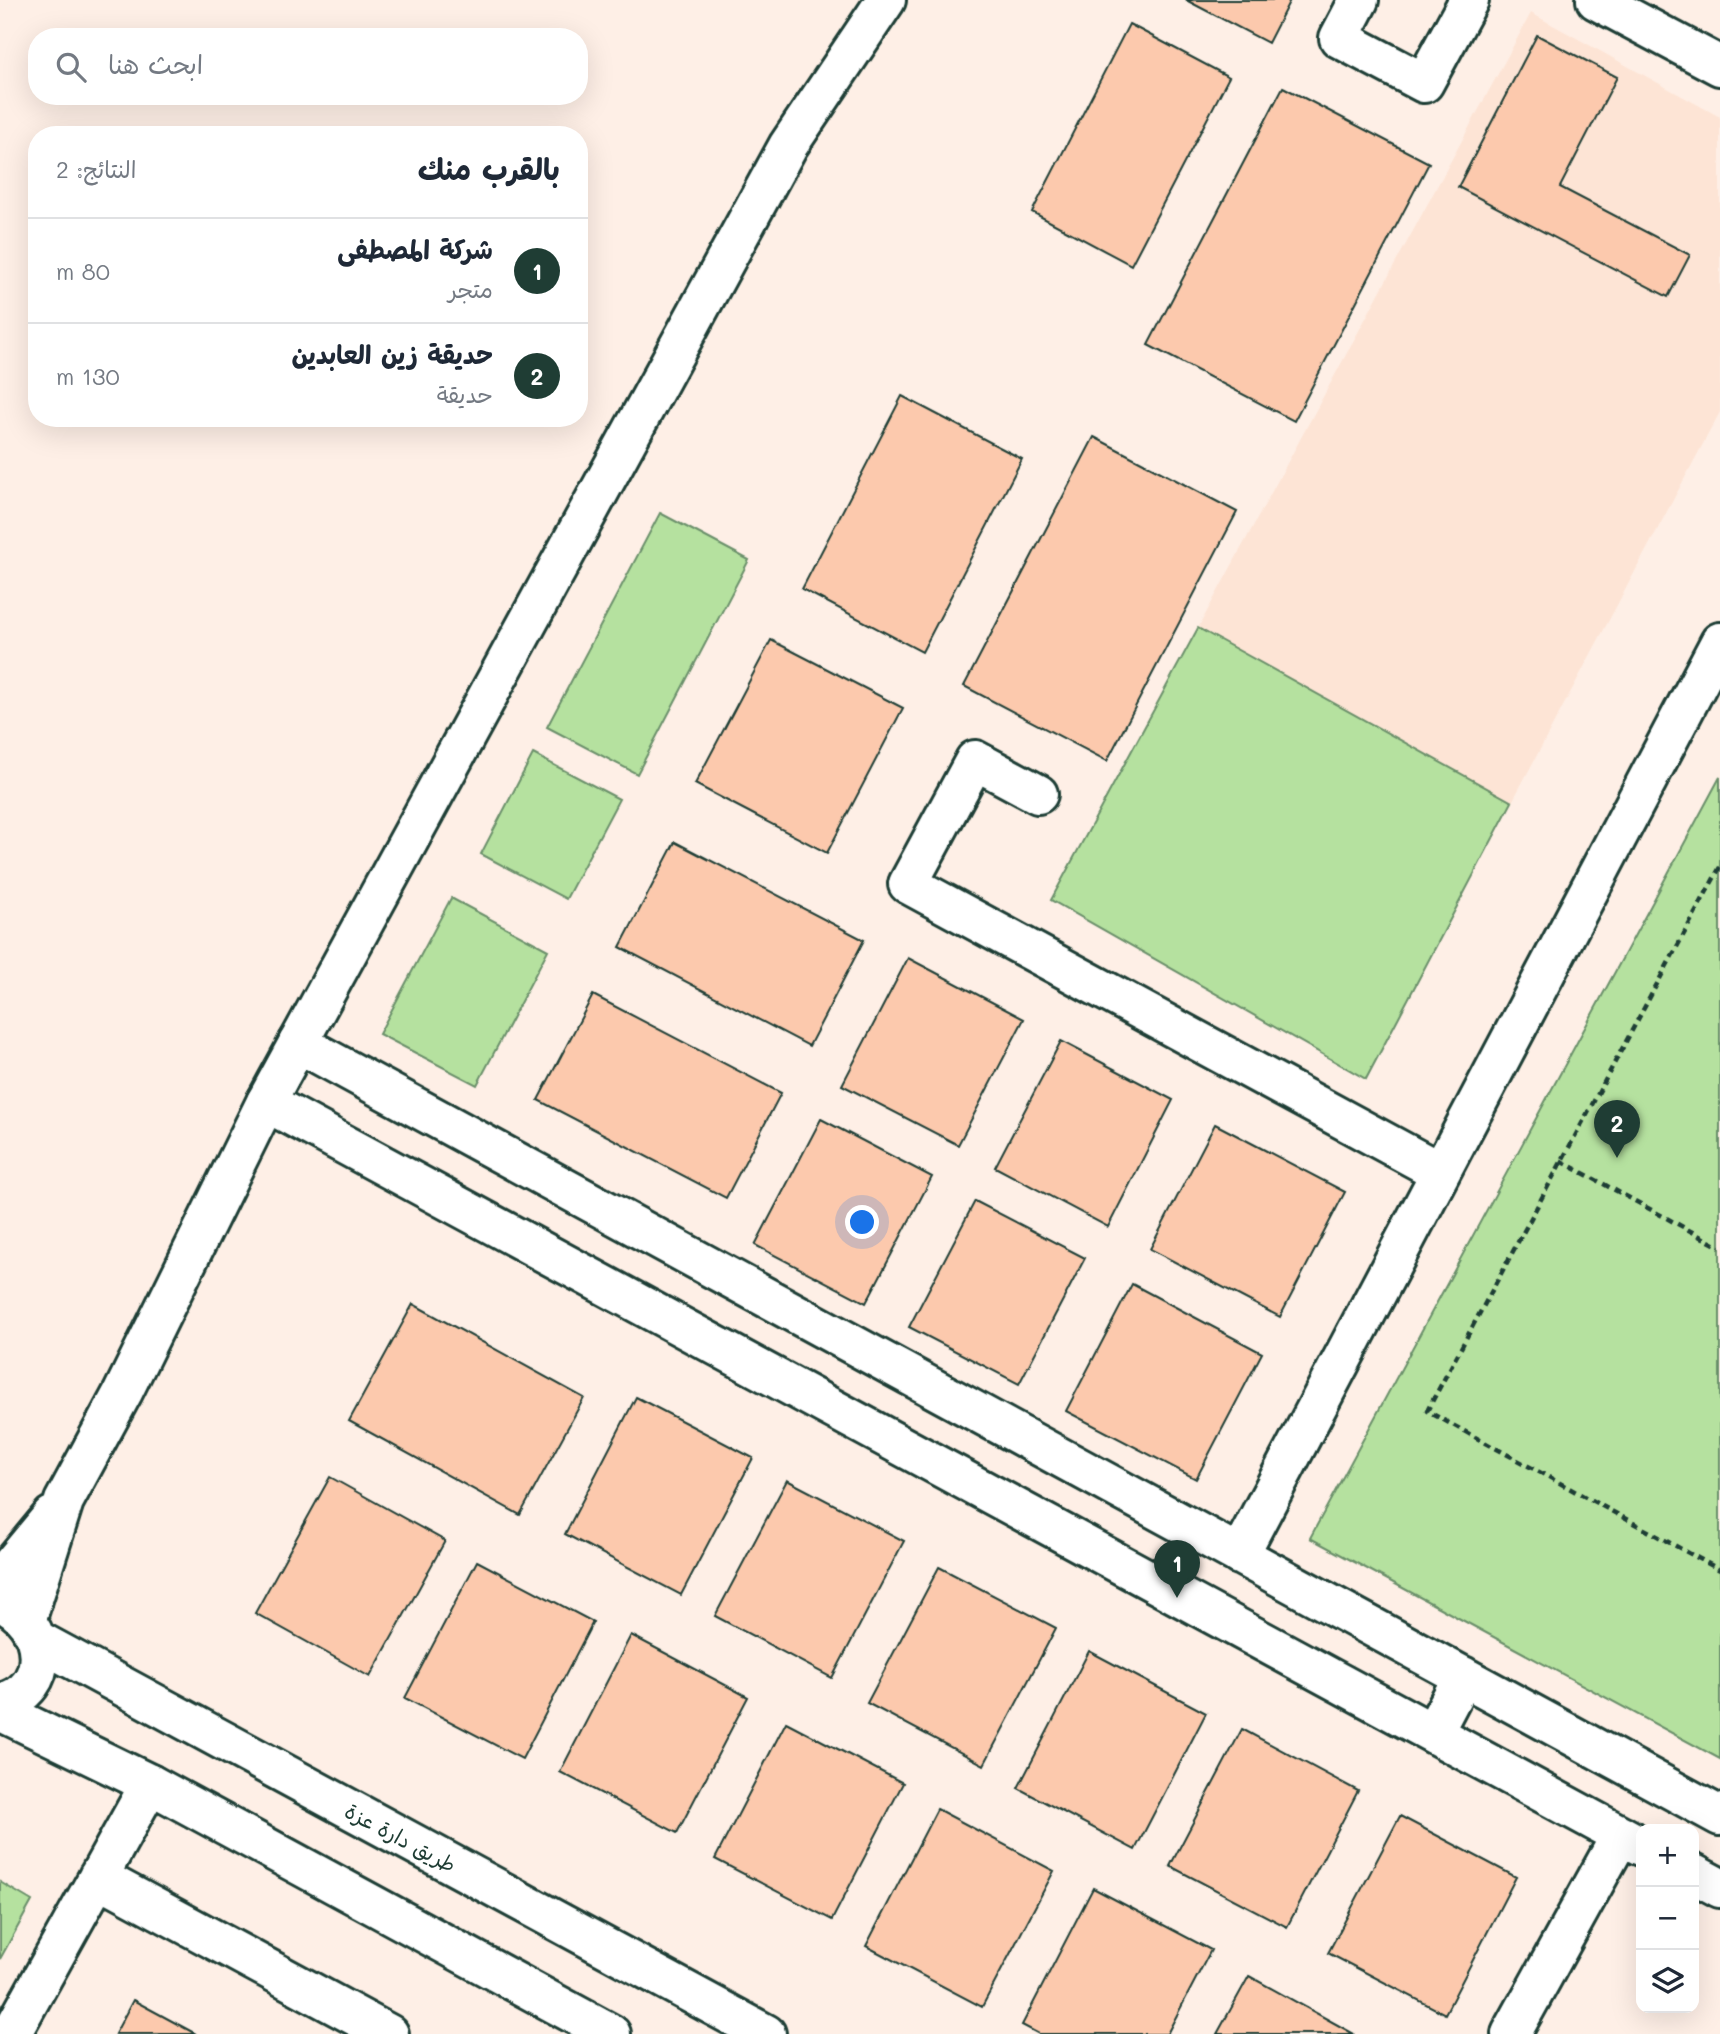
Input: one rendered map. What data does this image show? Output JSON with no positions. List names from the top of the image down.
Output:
{
  "streets": {
    "street": ["طريق دارة عزة"]
  },
  "page": {
    "search": "ابحث هنا",
    "heading": ["بالقرب منك", "النتائج: 2"],
    "list": [
      {
        "mark": "1",
        "name": "شركة المصطفى",
        "note": "متجر",
        "value": "80 m"
      },
      {
        "mark": "2",
        "name": "حديقة زين العابدين",
        "note": "حديقة",
        "value": "130 m"
      }
    ],
    "pins": ["2", "1"],
    "map_buttons": ["+", "−"]
  }
}
